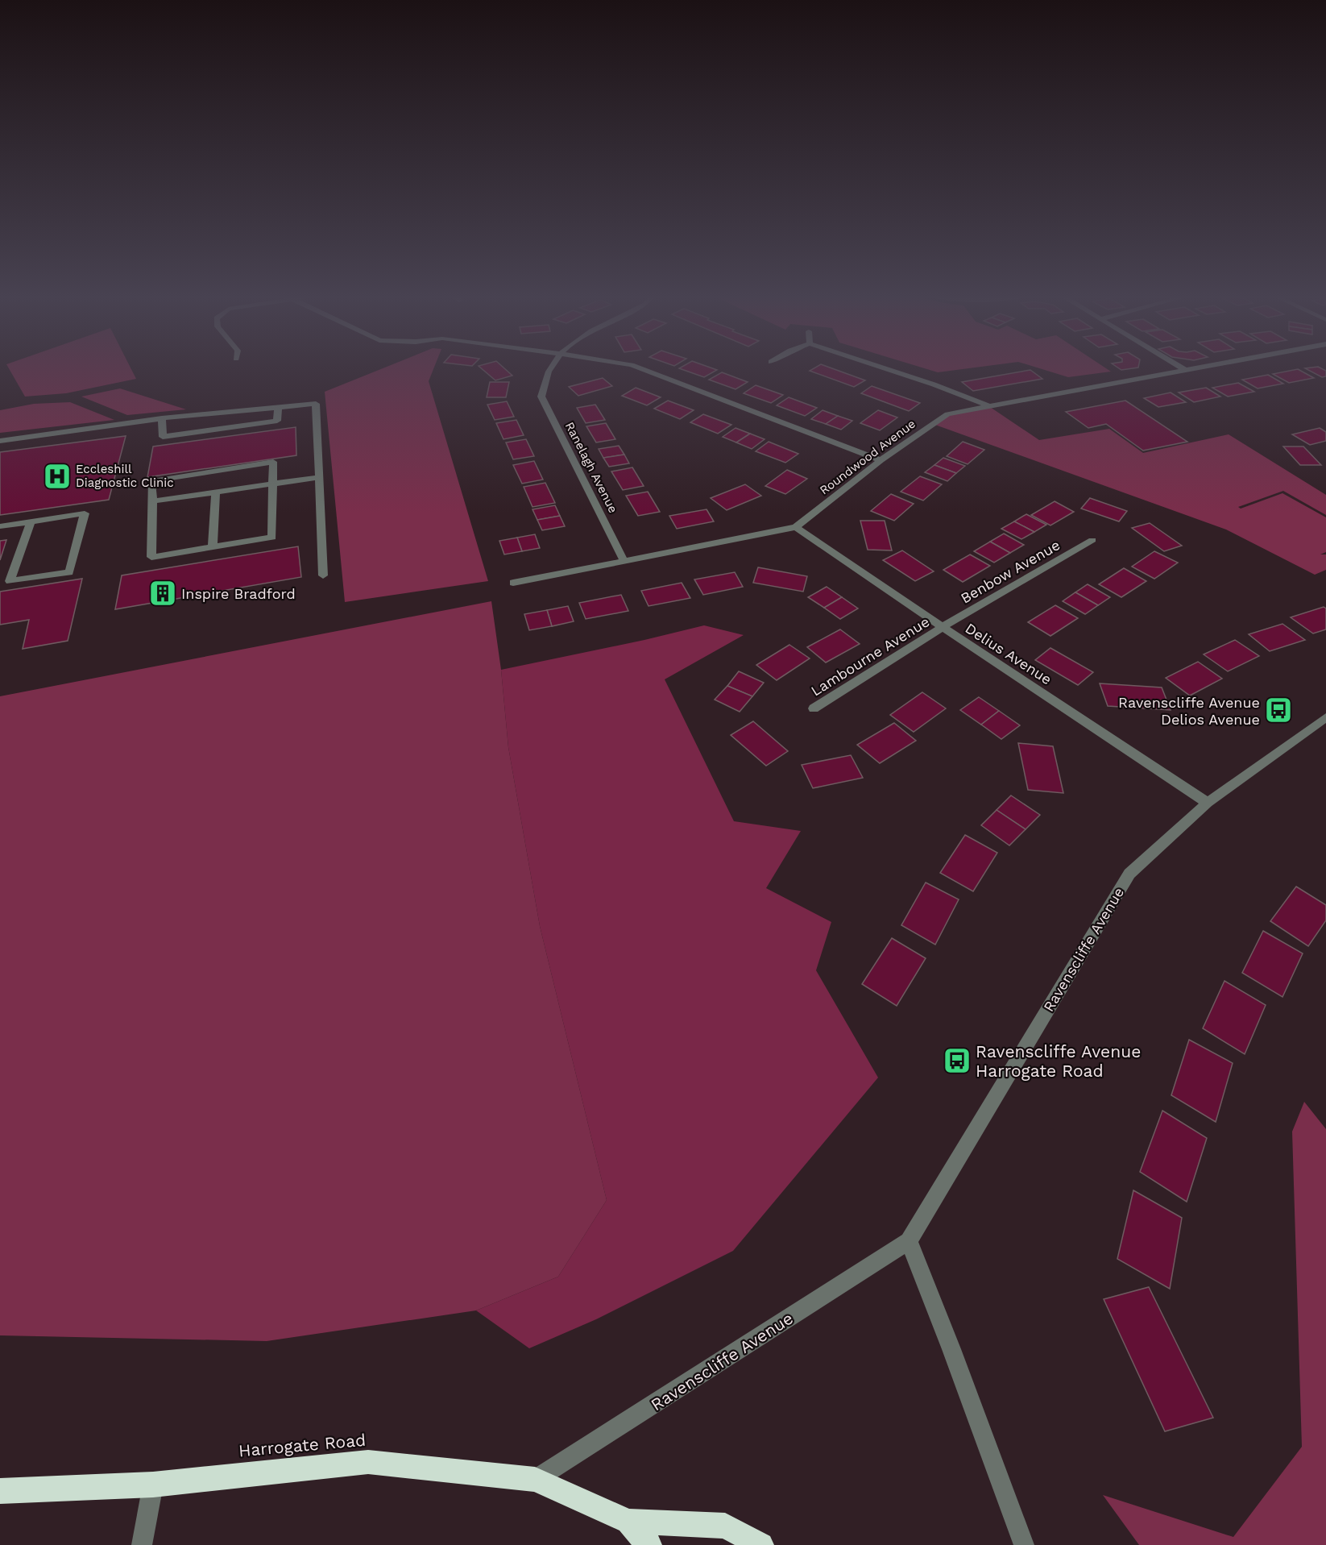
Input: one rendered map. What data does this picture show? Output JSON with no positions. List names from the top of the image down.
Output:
{
  "streets": {
    "highway": ["Harrogate Road"],
    "street": [
      "Roundwood Avenue",
      "Ranelagh Avenue",
      "Benbow Avenue",
      "Delius Avenue",
      "Lambourne Avenue",
      "Ravenscliffe Avenue"
    ]
  },
  "crossings": [
    ["Roundwood Avenue", "Ranelagh Avenue"],
    ["Roundwood Avenue", "Delius Avenue"],
    ["Benbow Avenue", "Delius Avenue"],
    ["Benbow Avenue", "Lambourne Avenue"],
    ["Delius Avenue", "Lambourne Avenue"],
    ["Delius Avenue", "Ravenscliffe Avenue"],
    ["Ravenscliffe Avenue", "Harrogate Road"]
  ],
  "places": {
    "hospital": ["Eccleshill Diagnostic Clinic"],
    "building": ["Inspire Bradford"],
    "bus stop": ["Ravenscliffe Avenue Delios Avenue", "Ravenscliffe Avenue Harrogate Road"]
  }
}
